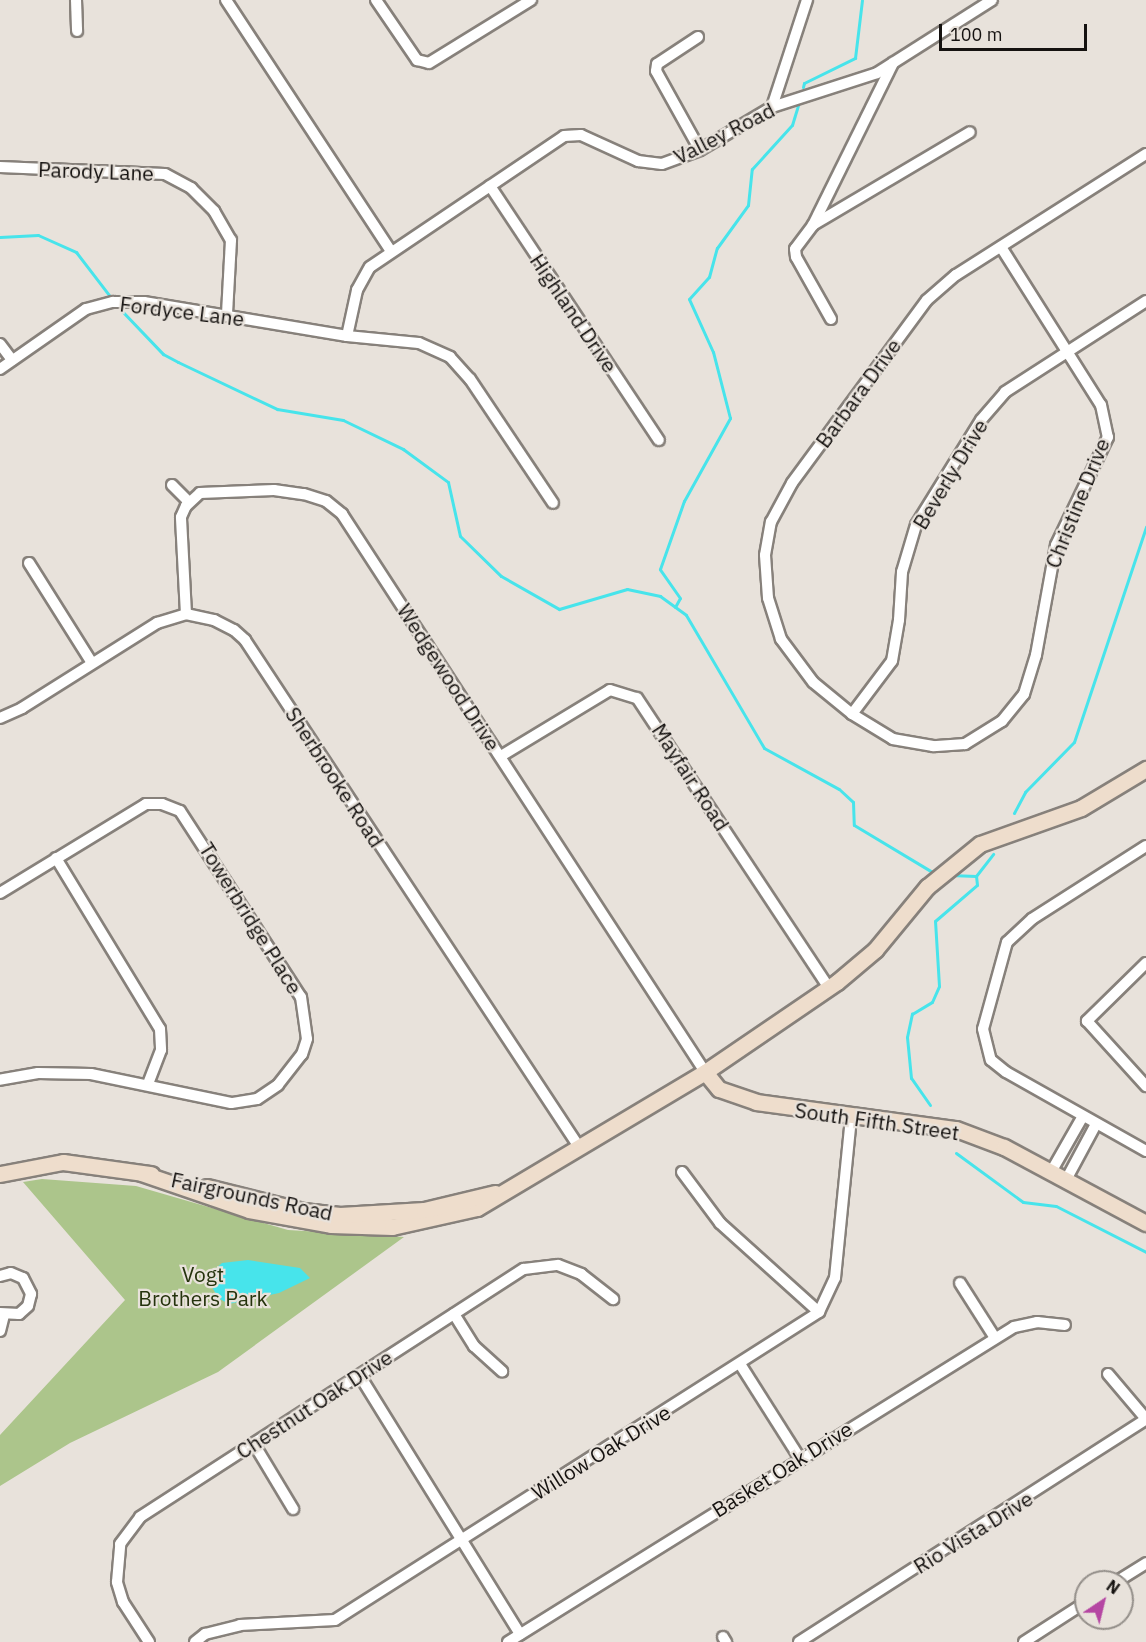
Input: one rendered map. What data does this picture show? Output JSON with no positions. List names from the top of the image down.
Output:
{
  "streets": {
    "street": [
      "Valley Road",
      "Parody Lane",
      "Fordyce Lane",
      "Highland Drive",
      "Barbara Drive",
      "Beverly Drive",
      "Christine Drive",
      "Wedgewood Drive",
      "Sherbrooke Road",
      "Mayfair Road",
      "Towerbridge Place",
      "South Fifth Street",
      "Fairgrounds Road",
      "Chestnut Oak Drive",
      "Willow Oak Drive",
      "Basket Oak Drive",
      "Rio Vista Drive"
    ]
  },
  "crossings": [
    ["Valley Road", "Fordyce Lane"],
    ["Valley Road", "Highland Drive"],
    ["Parody Lane", "Fordyce Lane"],
    ["Barbara Drive", "Beverly Drive"],
    ["Barbara Drive", "Christine Drive"],
    ["Beverly Drive", "Christine Drive"],
    ["Wedgewood Drive", "Mayfair Road"],
    ["Wedgewood Drive", "South Fifth Street"],
    ["Wedgewood Drive", "Fairgrounds Road"],
    ["Sherbrooke Road", "Fairgrounds Road"],
    ["Mayfair Road", "Fairgrounds Road"],
    ["South Fifth Street", "Fairgrounds Road"]
  ],
  "parks": ["Vogt Brothers Park"],
  "scale_bar": "100 m",
  "north": "top right"
}
